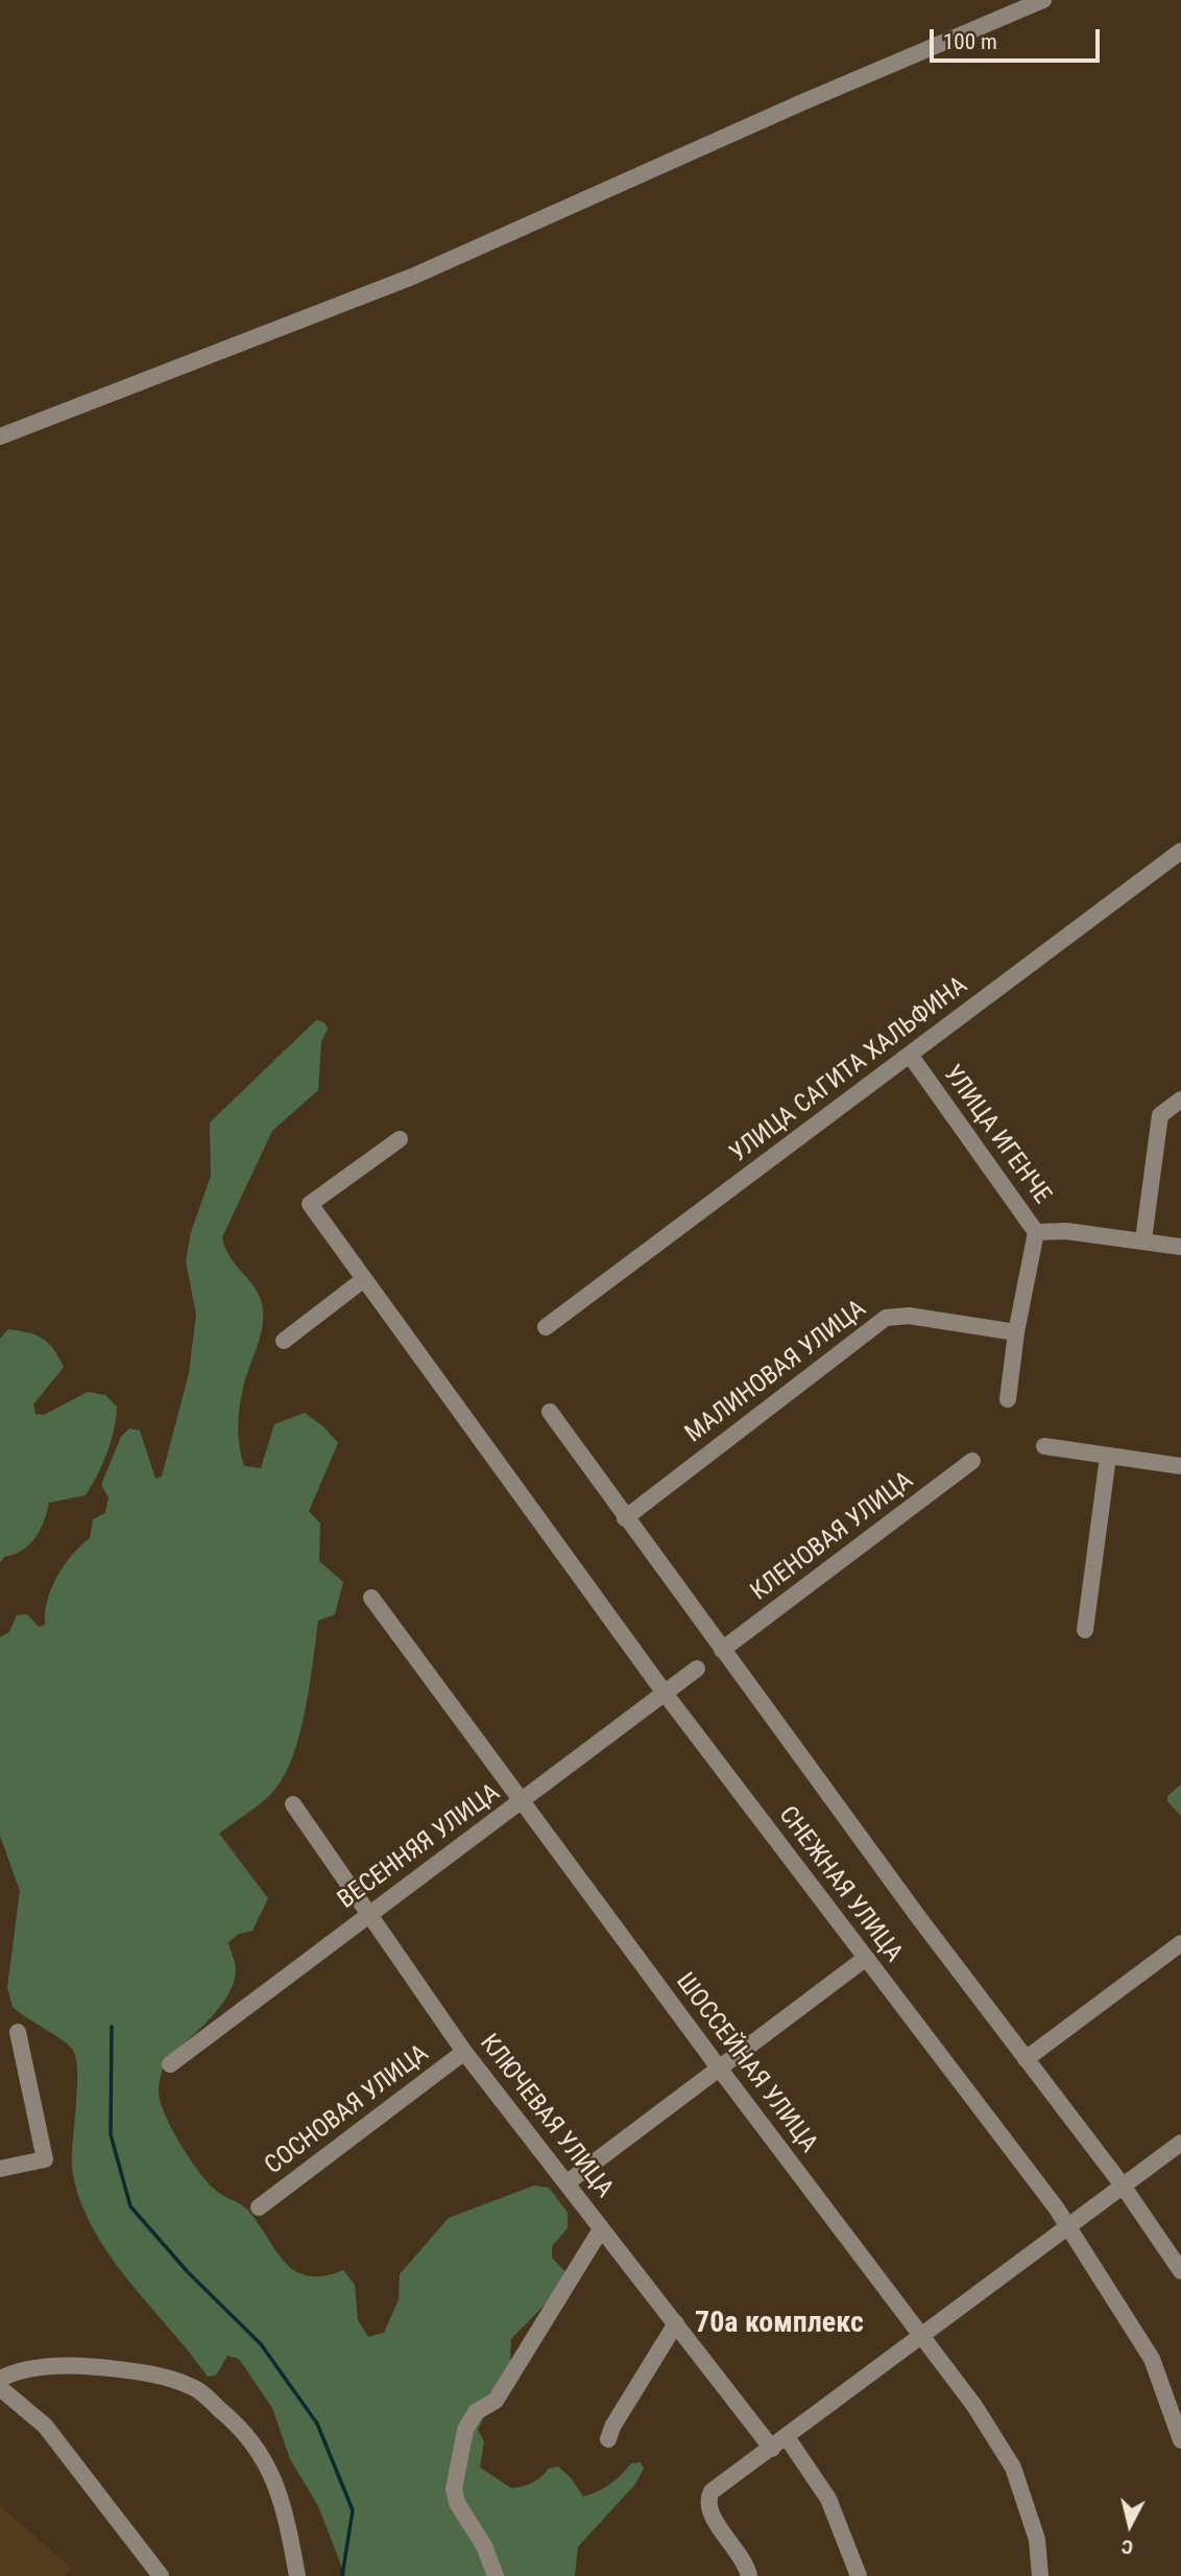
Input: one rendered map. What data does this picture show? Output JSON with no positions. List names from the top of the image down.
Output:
{
  "streets": {
    "street": [
      "УЛИЦА САГИТА ХАЛЬФИНА",
      "УЛИЦА ИГЕНЧЕ",
      "МАЛИНОВАЯ УЛИЦА",
      "КЛЕНОВАЯ УЛИЦА",
      "ВЕСЕННЯЯ УЛИЦА",
      "СНЕЖНАЯ УЛИЦА",
      "ШОССЕЙНАЯ УЛИЦА",
      "СОСНОВАЯ УЛИЦА",
      "КЛЮЧЕВАЯ УЛИЦА"
    ]
  },
  "crossings": [
    ["УЛИЦА САГИТА ХАЛЬФИНА", "УЛИЦА ИГЕНЧЕ"],
    ["ВЕСЕННЯЯ УЛИЦА", "СНЕЖНАЯ УЛИЦА"],
    ["ВЕСЕННЯЯ УЛИЦА", "ШОССЕЙНАЯ УЛИЦА"],
    ["ВЕСЕННЯЯ УЛИЦА", "КЛЮЧЕВАЯ УЛИЦА"],
    ["СОСНОВАЯ УЛИЦА", "КЛЮЧЕВАЯ УЛИЦА"]
  ],
  "districts": ["70а комплекс"],
  "scale_bar": "100 m",
  "north": "bottom"
}
